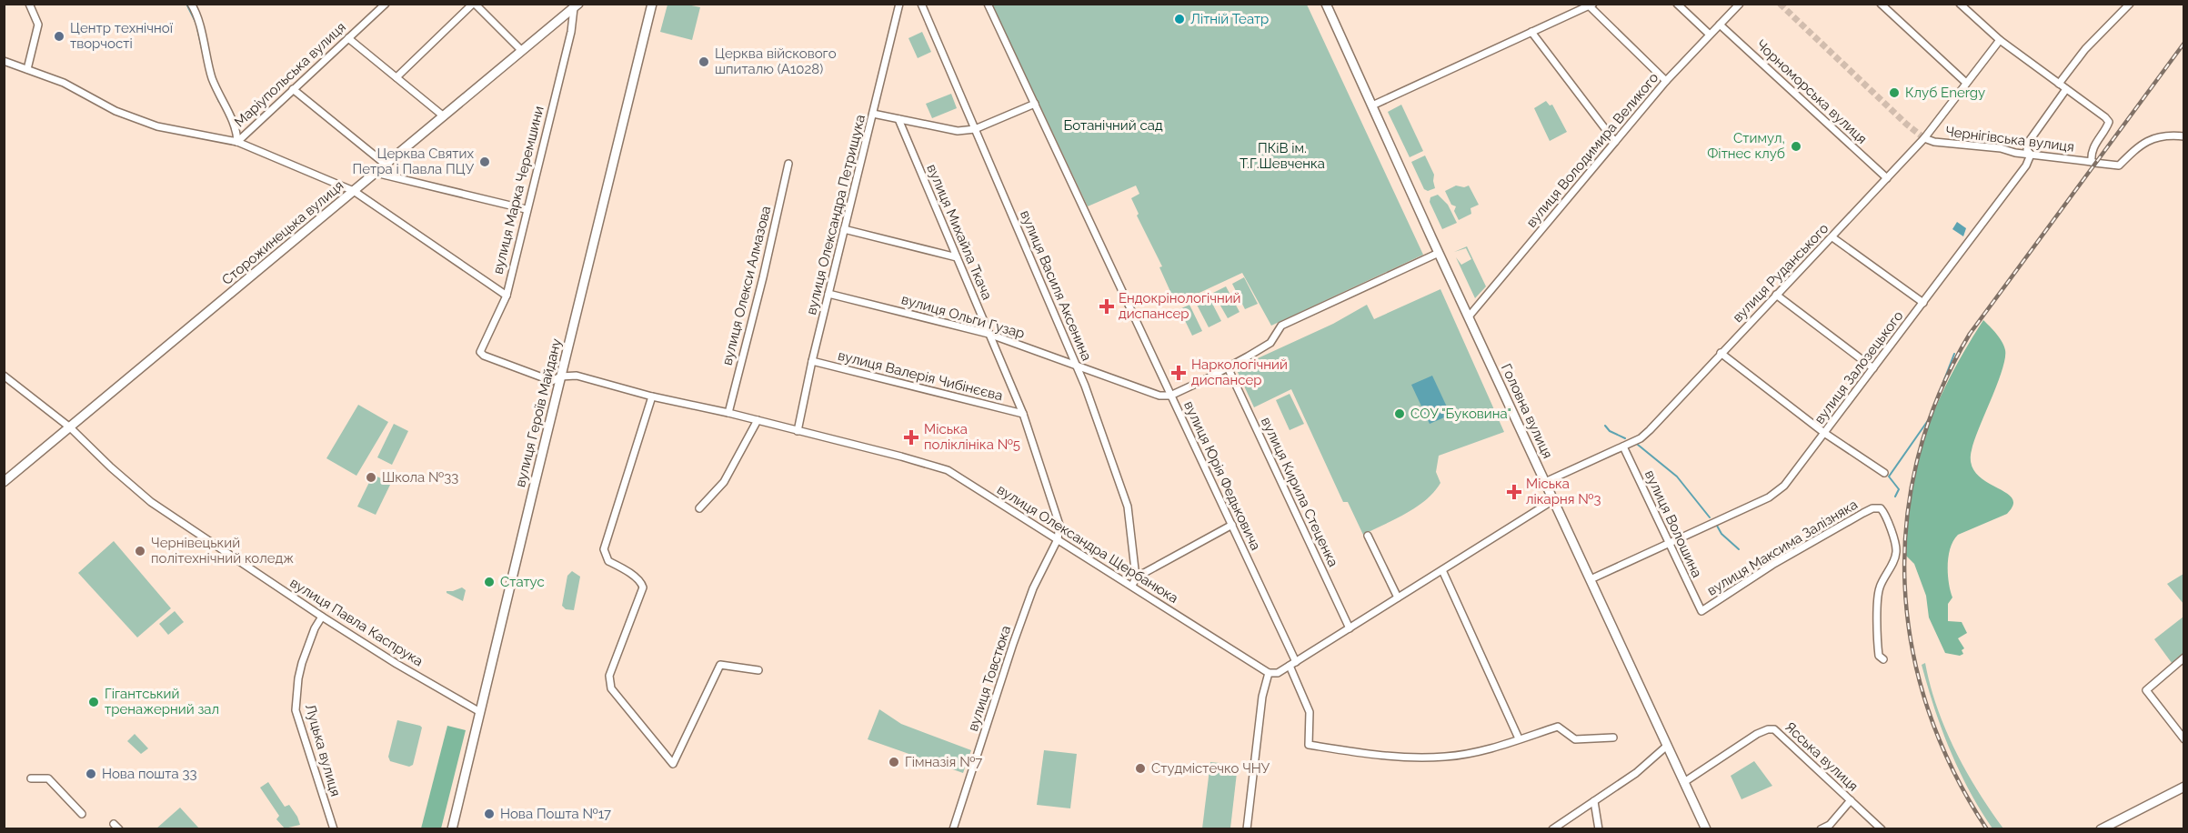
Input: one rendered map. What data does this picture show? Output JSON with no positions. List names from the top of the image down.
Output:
{
  "streets": {
    "main road": ["Сторожинецька вулиця", "Головна вулиця", "вулиця Героїв Майдану"],
    "street": [
      "Маріупольська вулиця",
      "Чорноморська вулиця",
      "Чернігівська вулиця",
      "вулиця Володимира Великого",
      "вулиця Марка Черемшини",
      "вулиця Олександра Петрищука",
      "вулиця Михайла Ткача",
      "вулиця Руданського",
      "вулиця Олекси Алмазова",
      "вулиця Василя Аксенина",
      "вулиця Ольги Гузар",
      "вулиця Залозецького",
      "вулиця Валерія Чибінєєва",
      "вулиця Юрія Федьковича",
      "вулиця Кирила Стеценка",
      "вулиця Волошина",
      "вулиця Олександра Щербанюка",
      "вулиця Максима Залізняка",
      "вулиця Павла Каспрука",
      "вулиця Товстюка",
      "Луцька вулиця",
      "Ясська вулиця"
    ]
  },
  "crossings": [
    ["Чорноморська вулиця", "вулиця Володимира Великого"],
    ["Чорноморська вулиця", "вулиця Руданського"],
    ["Чернігівська вулиця", "вулиця Руданського"],
    ["Чернігівська вулиця", "вулиця Залозецького"],
    ["вулиця Володимира Великого", "Головна вулиця"],
    ["вулиця Марка Черемшини", "Сторожинецька вулиця"],
    ["вулиця Марка Черемшини", "вулиця Олександра Щербанюка"],
    ["вулиця Олександра Петрищука", "вулиця Ольги Гузар"],
    ["вулиця Олександра Петрищука", "вулиця Валерія Чибінєєва"],
    ["вулиця Олександра Петрищука", "вулиця Олександра Щербанюка"],
    ["вулиця Михайла Ткача", "вулиця Ольги Гузар"],
    ["вулиця Михайла Ткача", "вулиця Валерія Чибінєєва"],
    ["вулиця Михайла Ткача", "вулиця Олександра Щербанюка"],
    ["вулиця Михайла Ткача", "вулиця Товстюка"],
    ["Сторожинецька вулиця", "вулиця Павла Каспрука"],
    ["вулиця Руданського", "Головна вулиця"],
    ["вулиця Руданського", "вулиця Волошина"],
    ["вулиця Олекси Алмазова", "вулиця Олександра Щербанюка"],
    ["вулиця Василя Аксенина", "вулиця Ольги Гузар"],
    ["вулиця Василя Аксенина", "вулиця Олександра Щербанюка"],
    ["вулиця Ольги Гузар", "вулиця Юрія Федьковича"],
    ["вулиця Залозецького", "Головна вулиця"],
    ["вулиця Залозецького", "вулиця Волошина"],
    ["Головна вулиця", "Ясська вулиця"],
    ["вулиця Героїв Майдану", "вулиця Олександра Щербанюка"],
    ["вулиця Героїв Майдану", "вулиця Павла Каспрука"],
    ["вулиця Волошина", "вулиця Максима Залізняка"],
    ["вулиця Олександра Щербанюка", "вулиця Товстюка"],
    ["вулиця Павла Каспрука", "Луцька вулиця"]
  ],
  "parks": ["Ботанічний сад", "ПКіВ ім. Т.Г.Шевченка"],
  "places": {
    "other": [
      "Літній Театр",
      "Центр технічної творчості",
      "Церква війскового шпиталю (А1028)",
      "Клуб Energy",
      "Стимул, Фітнес клуб",
      "Церква Святих Петра і Павла ПЦУ",
      "СОУ \"Буковина\"",
      "Школа №33",
      "Чернівецький політехнічний коледж",
      "Статус",
      "Гігантський тренажерний зал",
      "Гімназія №7",
      "Студмістечко ЧНУ",
      "Нова пошта 33",
      "Нова Пошта №17"
    ],
    "health": [
      "Ендокрінологічний диспансер",
      "Наркологічний диспансер",
      "Міська поліклініка №5",
      "Міська лікарня №3"
    ]
  }
}
